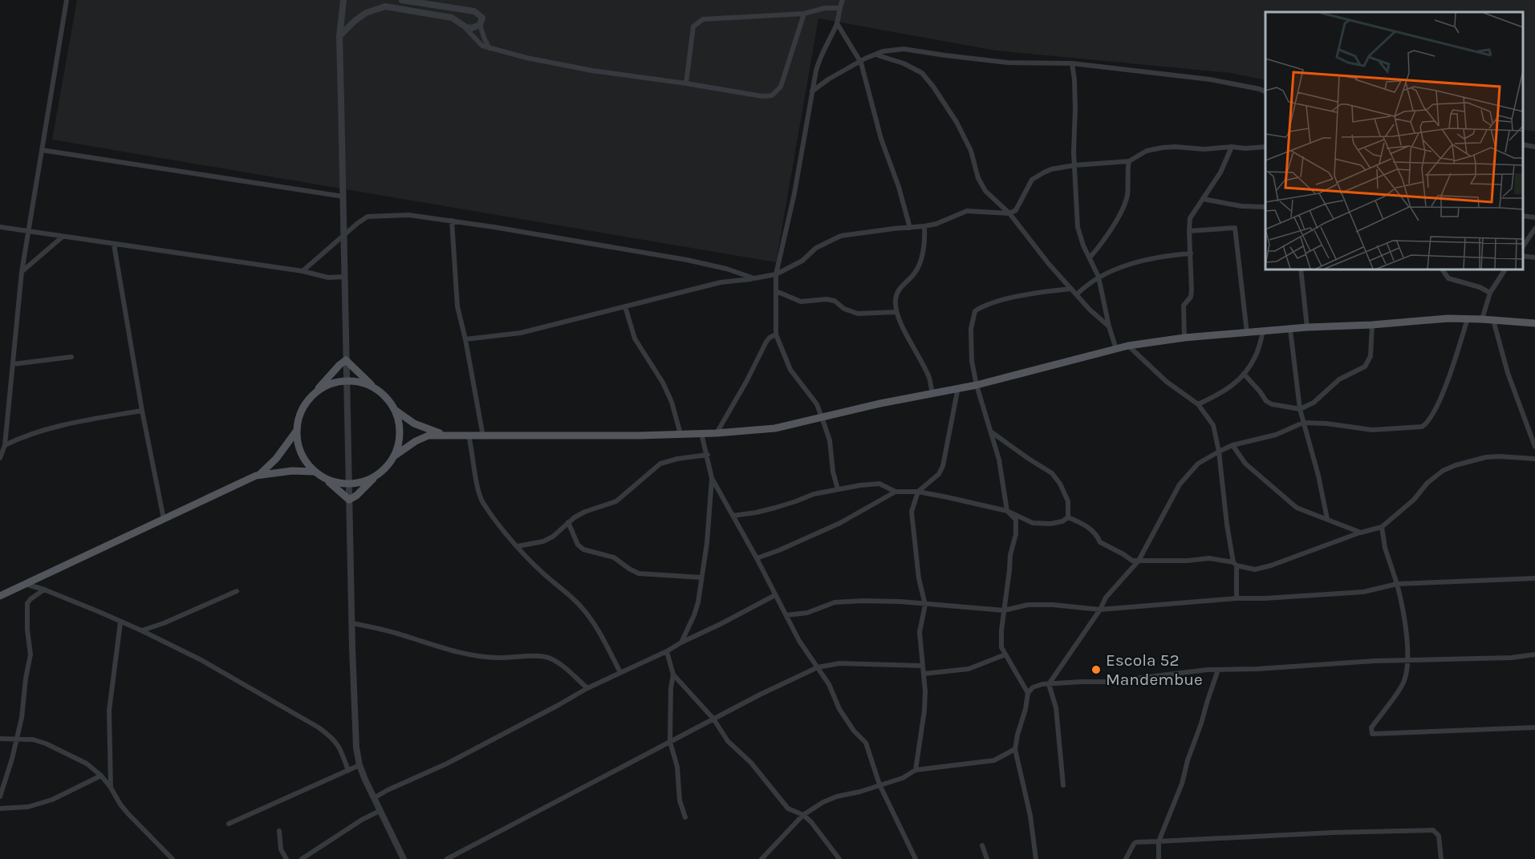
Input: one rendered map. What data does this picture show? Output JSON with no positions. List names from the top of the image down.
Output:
{
  "places": ["Escola 52 Mandembue"]
}
